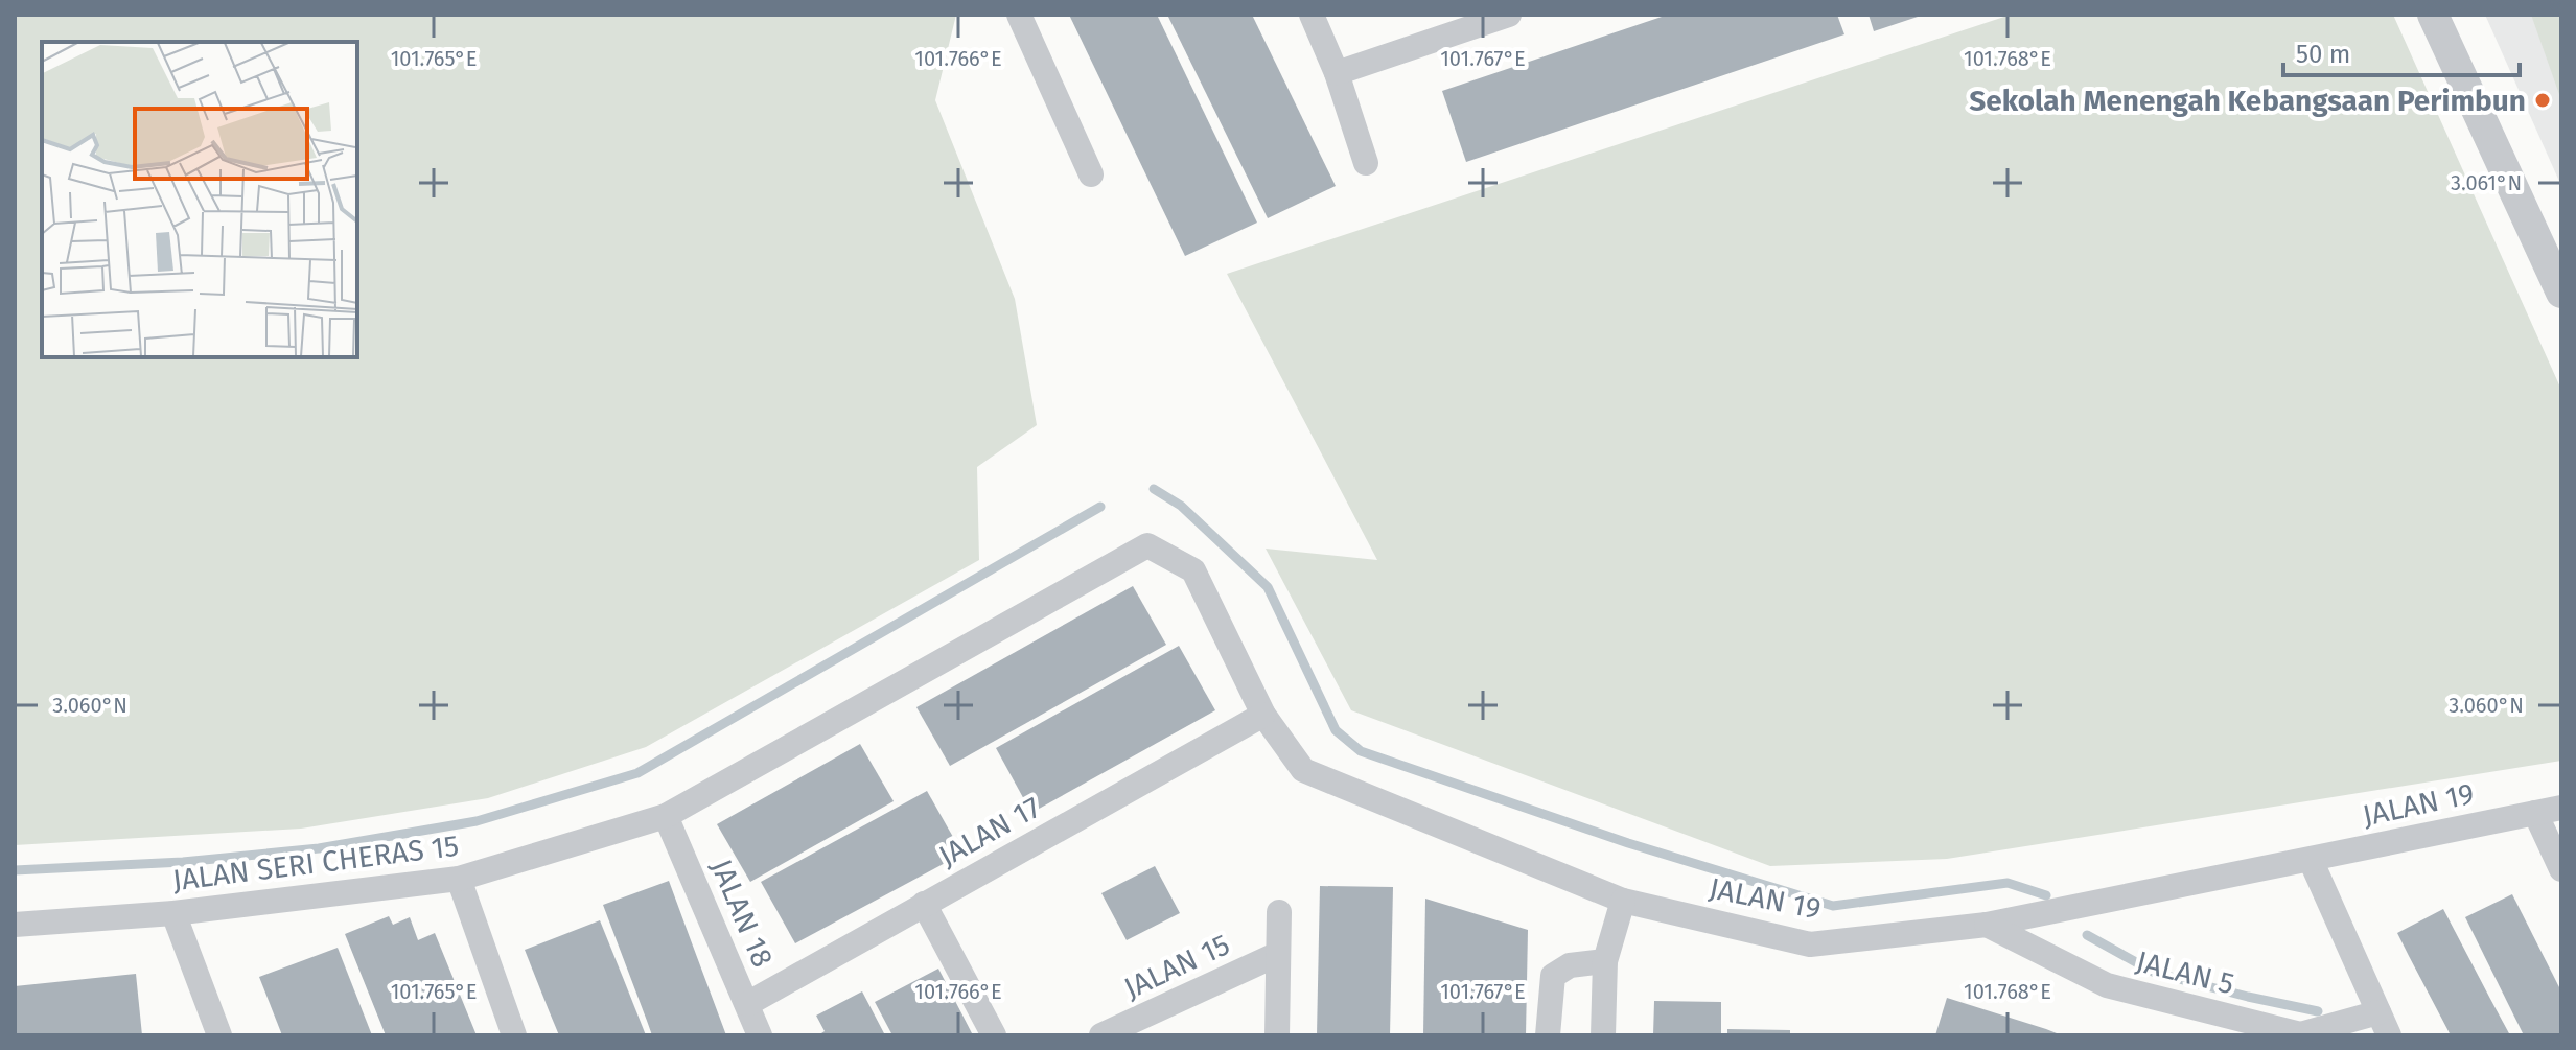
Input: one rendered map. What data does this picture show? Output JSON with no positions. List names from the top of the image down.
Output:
{
  "streets": {
    "street": [
      "JALAN 19",
      "JALAN 17",
      "JALAN SERI CHERAS 15",
      "JALAN 18",
      "JALAN 15",
      "JALAN 5"
    ]
  },
  "crossings": [
    ["JALAN 19", "JALAN 17"],
    ["JALAN 19", "JALAN SERI CHERAS 15"],
    ["JALAN 19", "JALAN 18"],
    ["JALAN 19", "JALAN 5"],
    ["JALAN 17", "JALAN 18"],
    ["JALAN SERI CHERAS 15", "JALAN 18"]
  ],
  "places": ["Sekolah Menengah Kebangsaan Perimbun"],
  "scale_bar": "50 m",
  "coordinates": [
    "101.765°E",
    "101.766°E",
    "101.767°E",
    "101.768°E",
    "3.061°N",
    "3.060°N"
  ]
}
